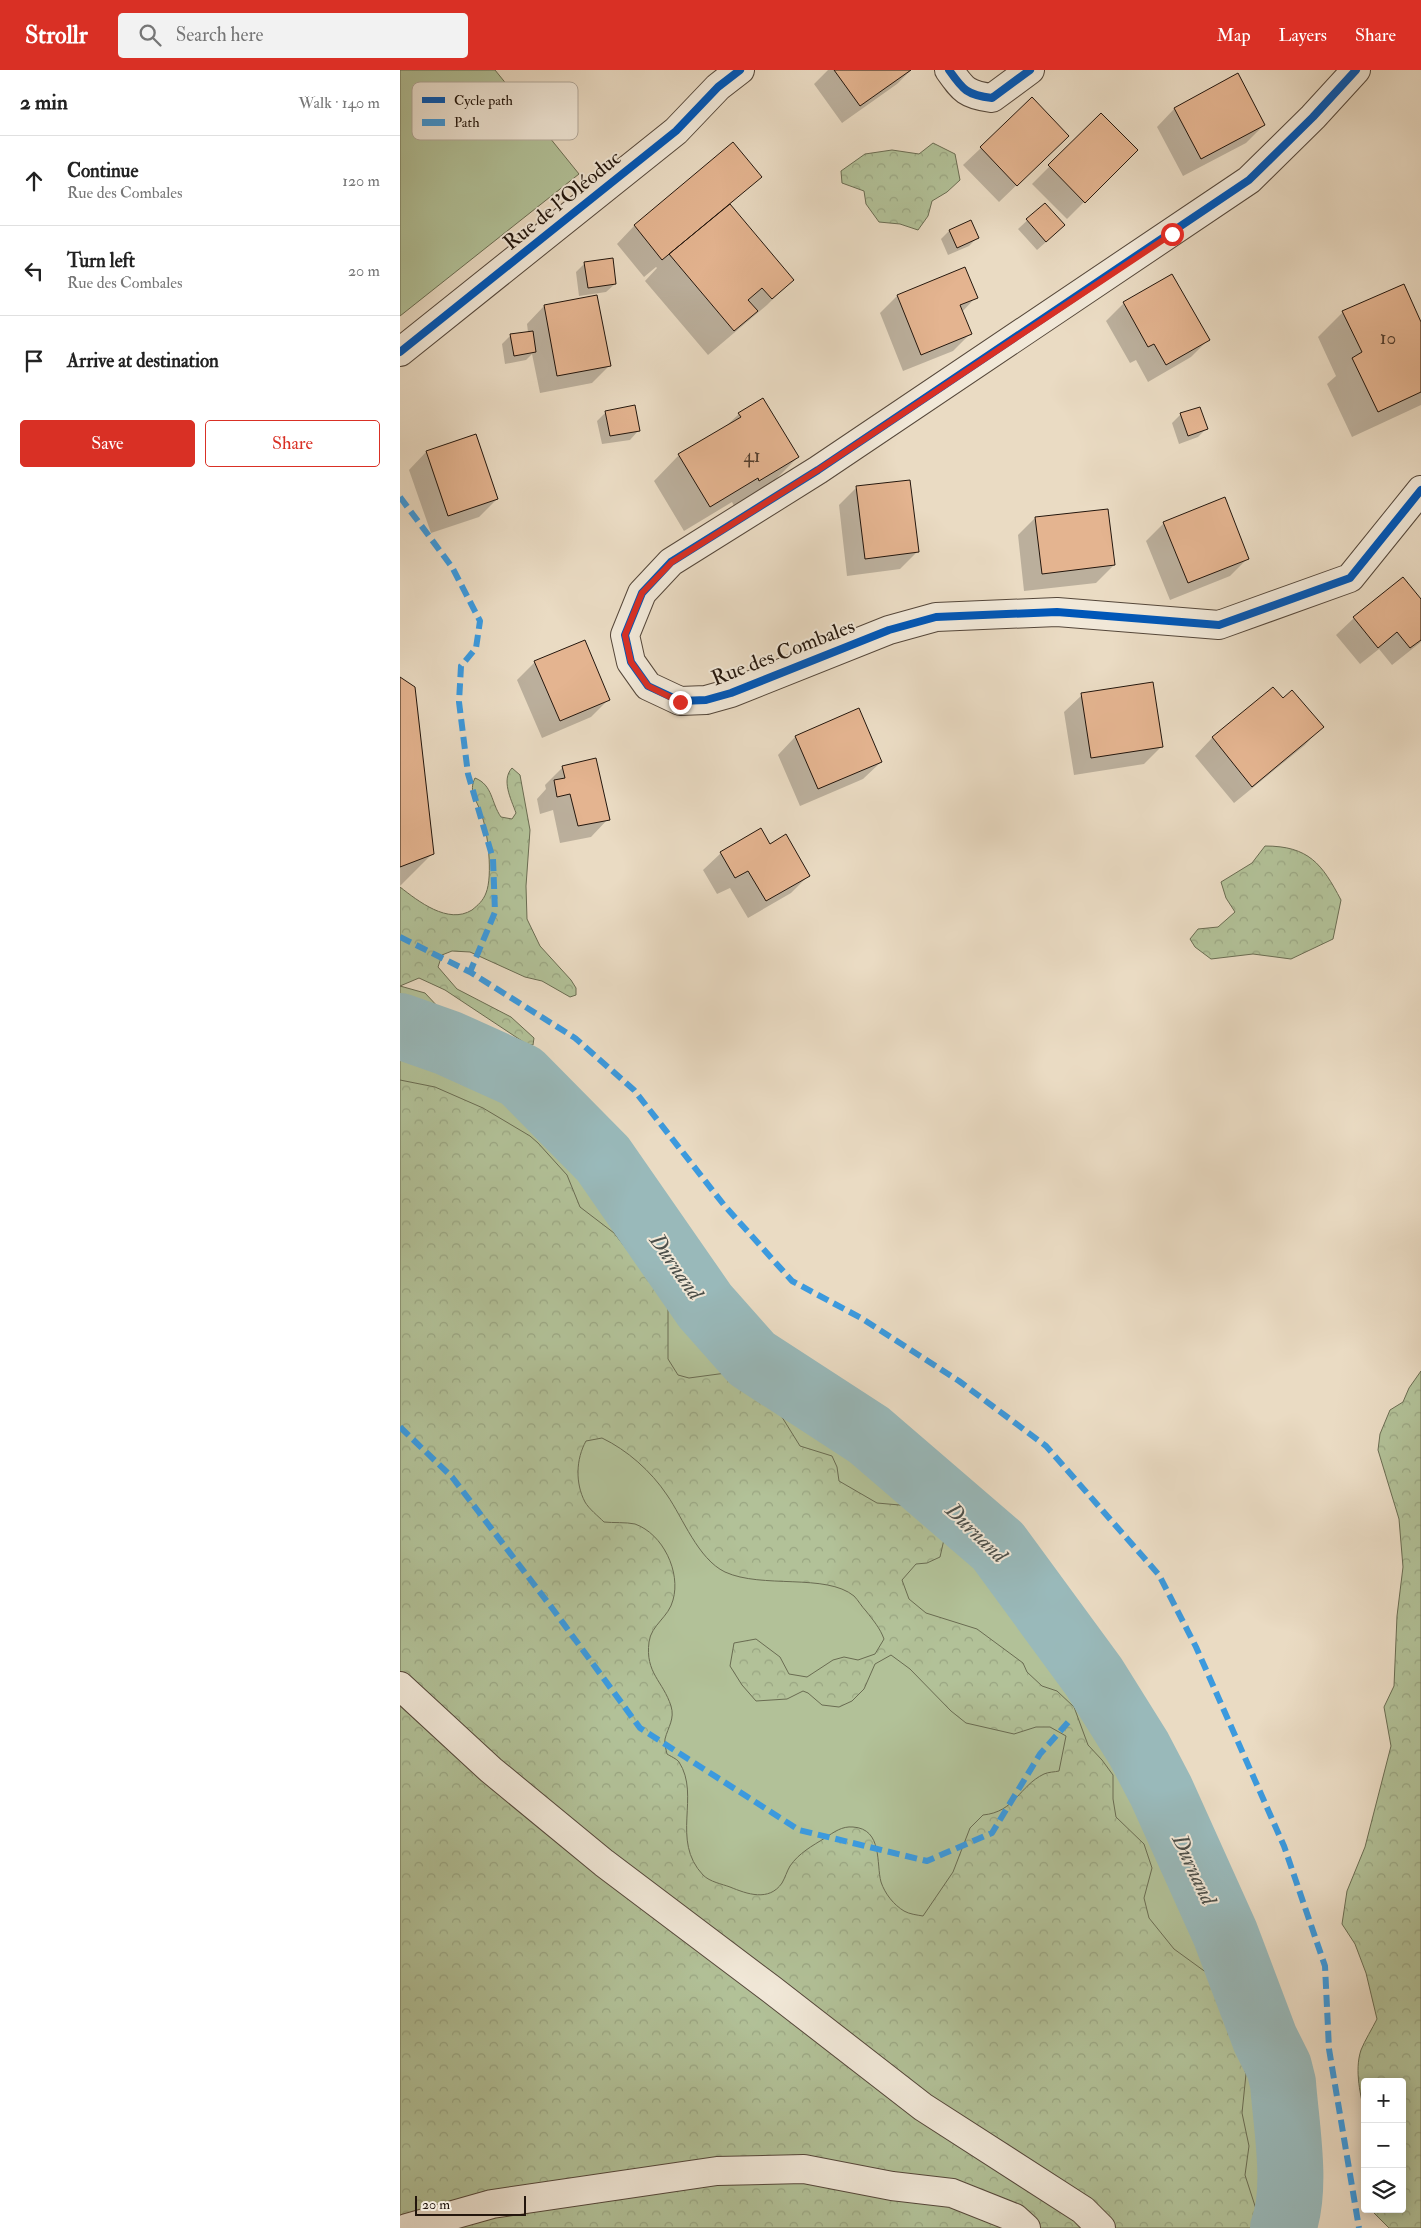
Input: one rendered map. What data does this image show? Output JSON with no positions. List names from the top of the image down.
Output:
{
  "streets": {
    "street": ["Rue de l'Oléoduc", "Rue des Combales"]
  },
  "water": ["Durnand"],
  "house_numbers": ["10", "41"],
  "legend": ["Cycle path", "Path"],
  "scale_bar": "20 m",
  "page": {
    "header": "Strollr",
    "search": "Search here",
    "nav": ["Map", "Layers", "Share"],
    "heading": ["2 min", "Walk · 140 m"],
    "list": [
      ["Continue", "Rue des Combales", "120 m"],
      ["Turn left", "Rue des Combales", "20 m"],
      "Arrive at destination"
    ],
    "buttons": ["Save", "Share"],
    "map_buttons": ["+", "−"],
    "scale": "20 m"
  }
}
